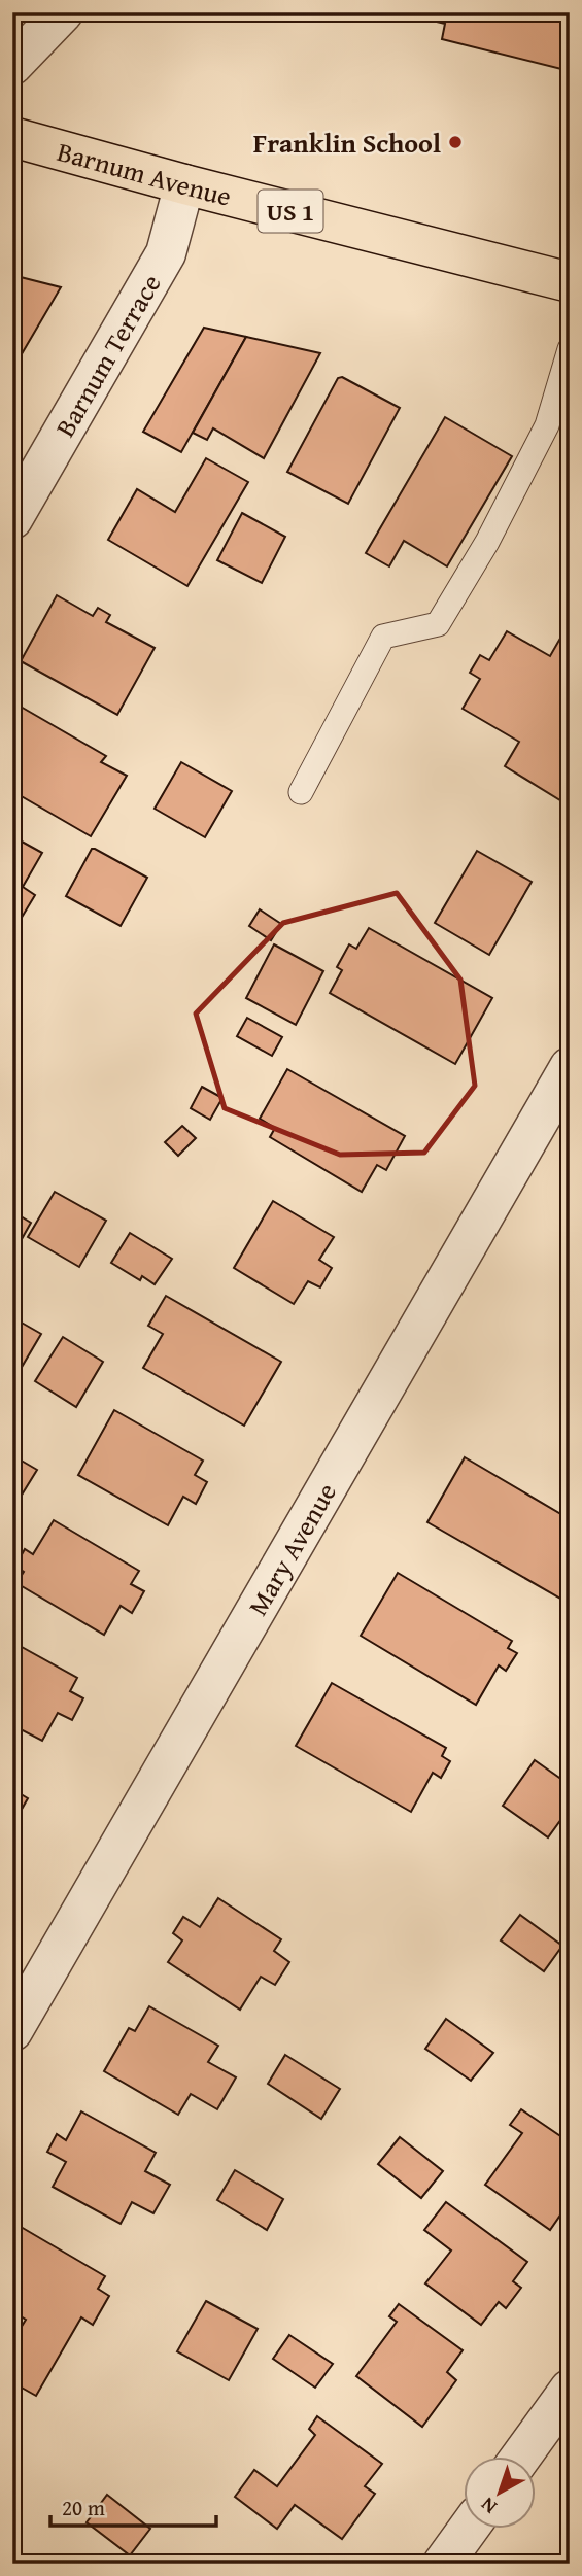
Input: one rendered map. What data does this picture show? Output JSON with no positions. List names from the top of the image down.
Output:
{
  "streets": {
    "main road": ["Barnum Avenue", "US 1"],
    "street": ["Barnum Terrace", "Mary Avenue"]
  },
  "crossings": [
    ["Barnum Avenue", "Barnum Terrace"]
  ],
  "places": ["Franklin School"],
  "scale_bar": "20 m",
  "north": "bottom left"
}
